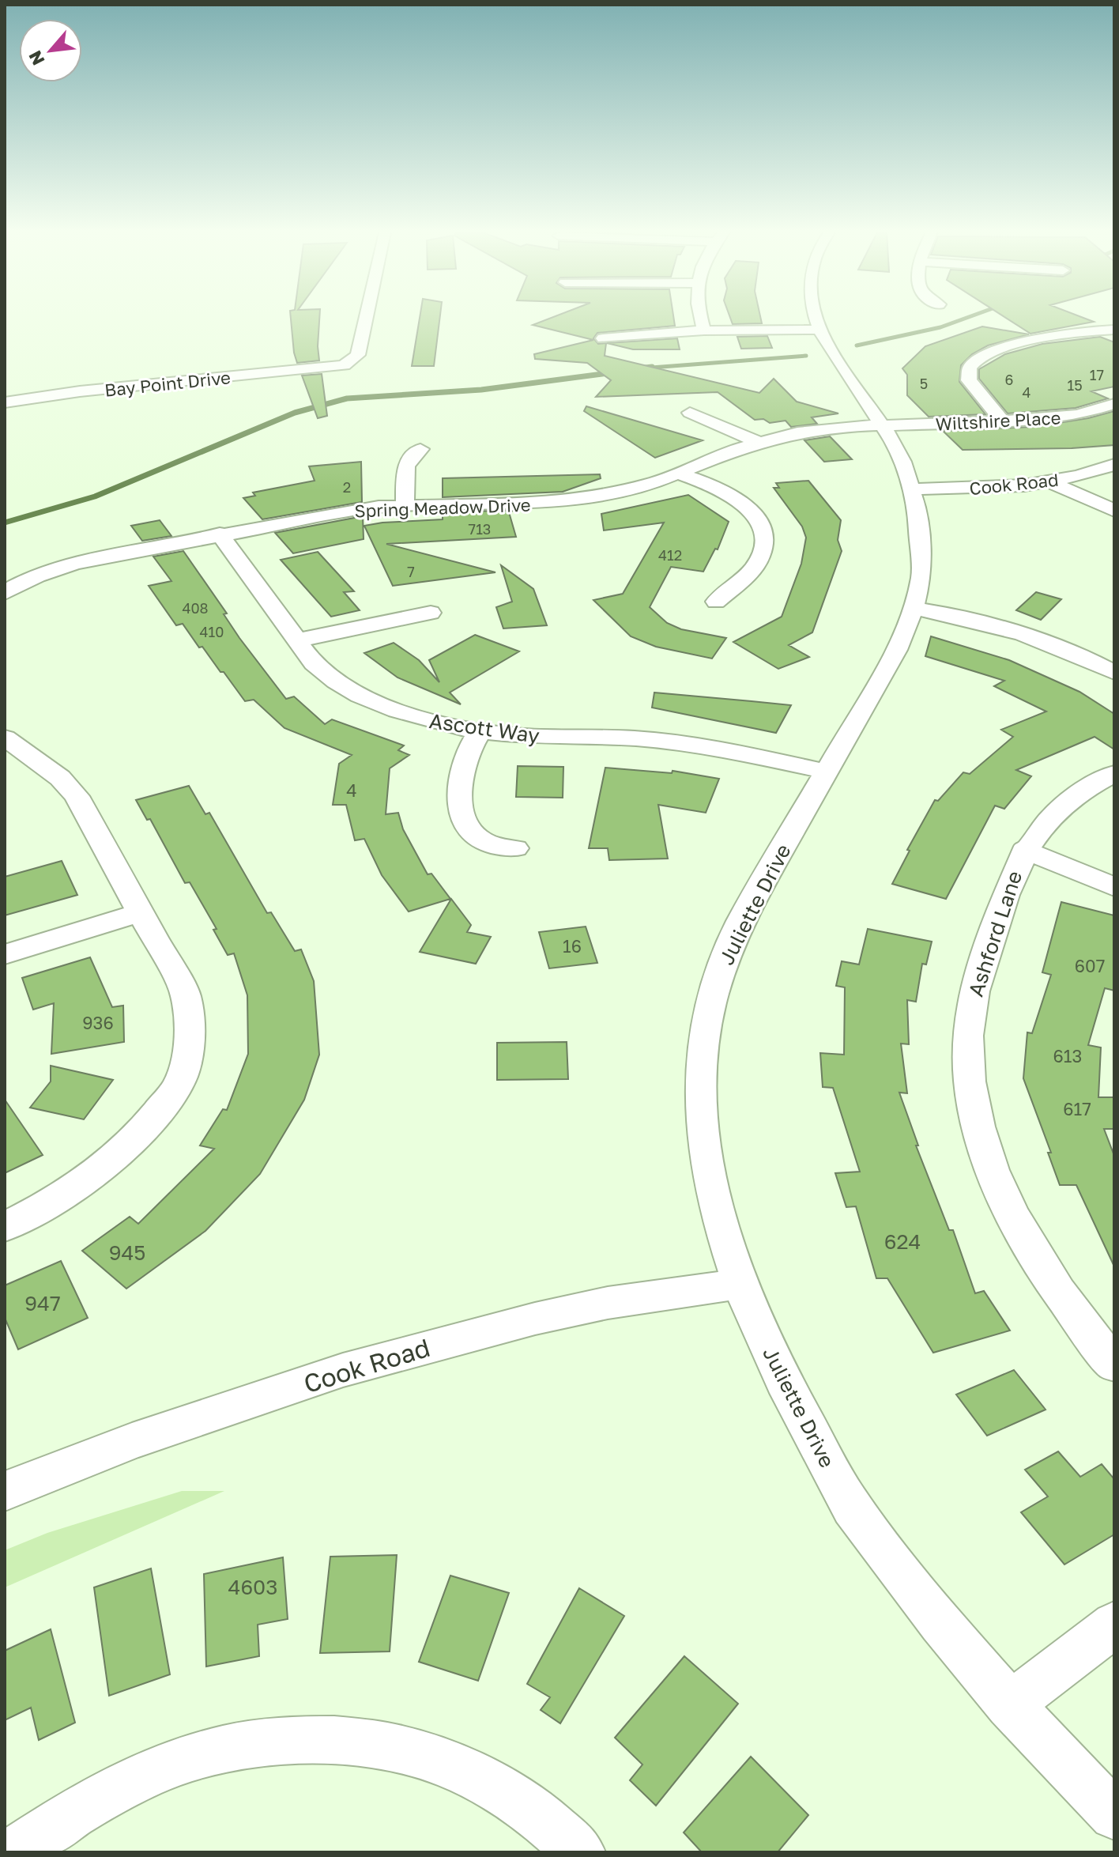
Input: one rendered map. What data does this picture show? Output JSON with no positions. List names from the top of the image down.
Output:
{
  "streets": {
    "street": [
      "Bay Point Drive",
      "Wiltshire Place",
      "Cook Road",
      "Spring Meadow Drive",
      "Ascott Way",
      "Juliette Drive",
      "Ashford Lane"
    ]
  },
  "crossings": [
    ["Wiltshire Place", "Spring Meadow Drive"],
    ["Wiltshire Place", "Juliette Drive"],
    ["Cook Road", "Juliette Drive"],
    ["Spring Meadow Drive", "Ascott Way"],
    ["Spring Meadow Drive", "Juliette Drive"],
    ["Ascott Way", "Juliette Drive"]
  ],
  "house_numbers": [
    "17",
    "6",
    "5",
    "15",
    "4",
    "2",
    "713",
    "412",
    "7",
    "408",
    "410",
    "4",
    "16",
    "607",
    "936",
    "613",
    "617",
    "624",
    "945",
    "947",
    "4603"
  ],
  "north": "bottom left"
}
